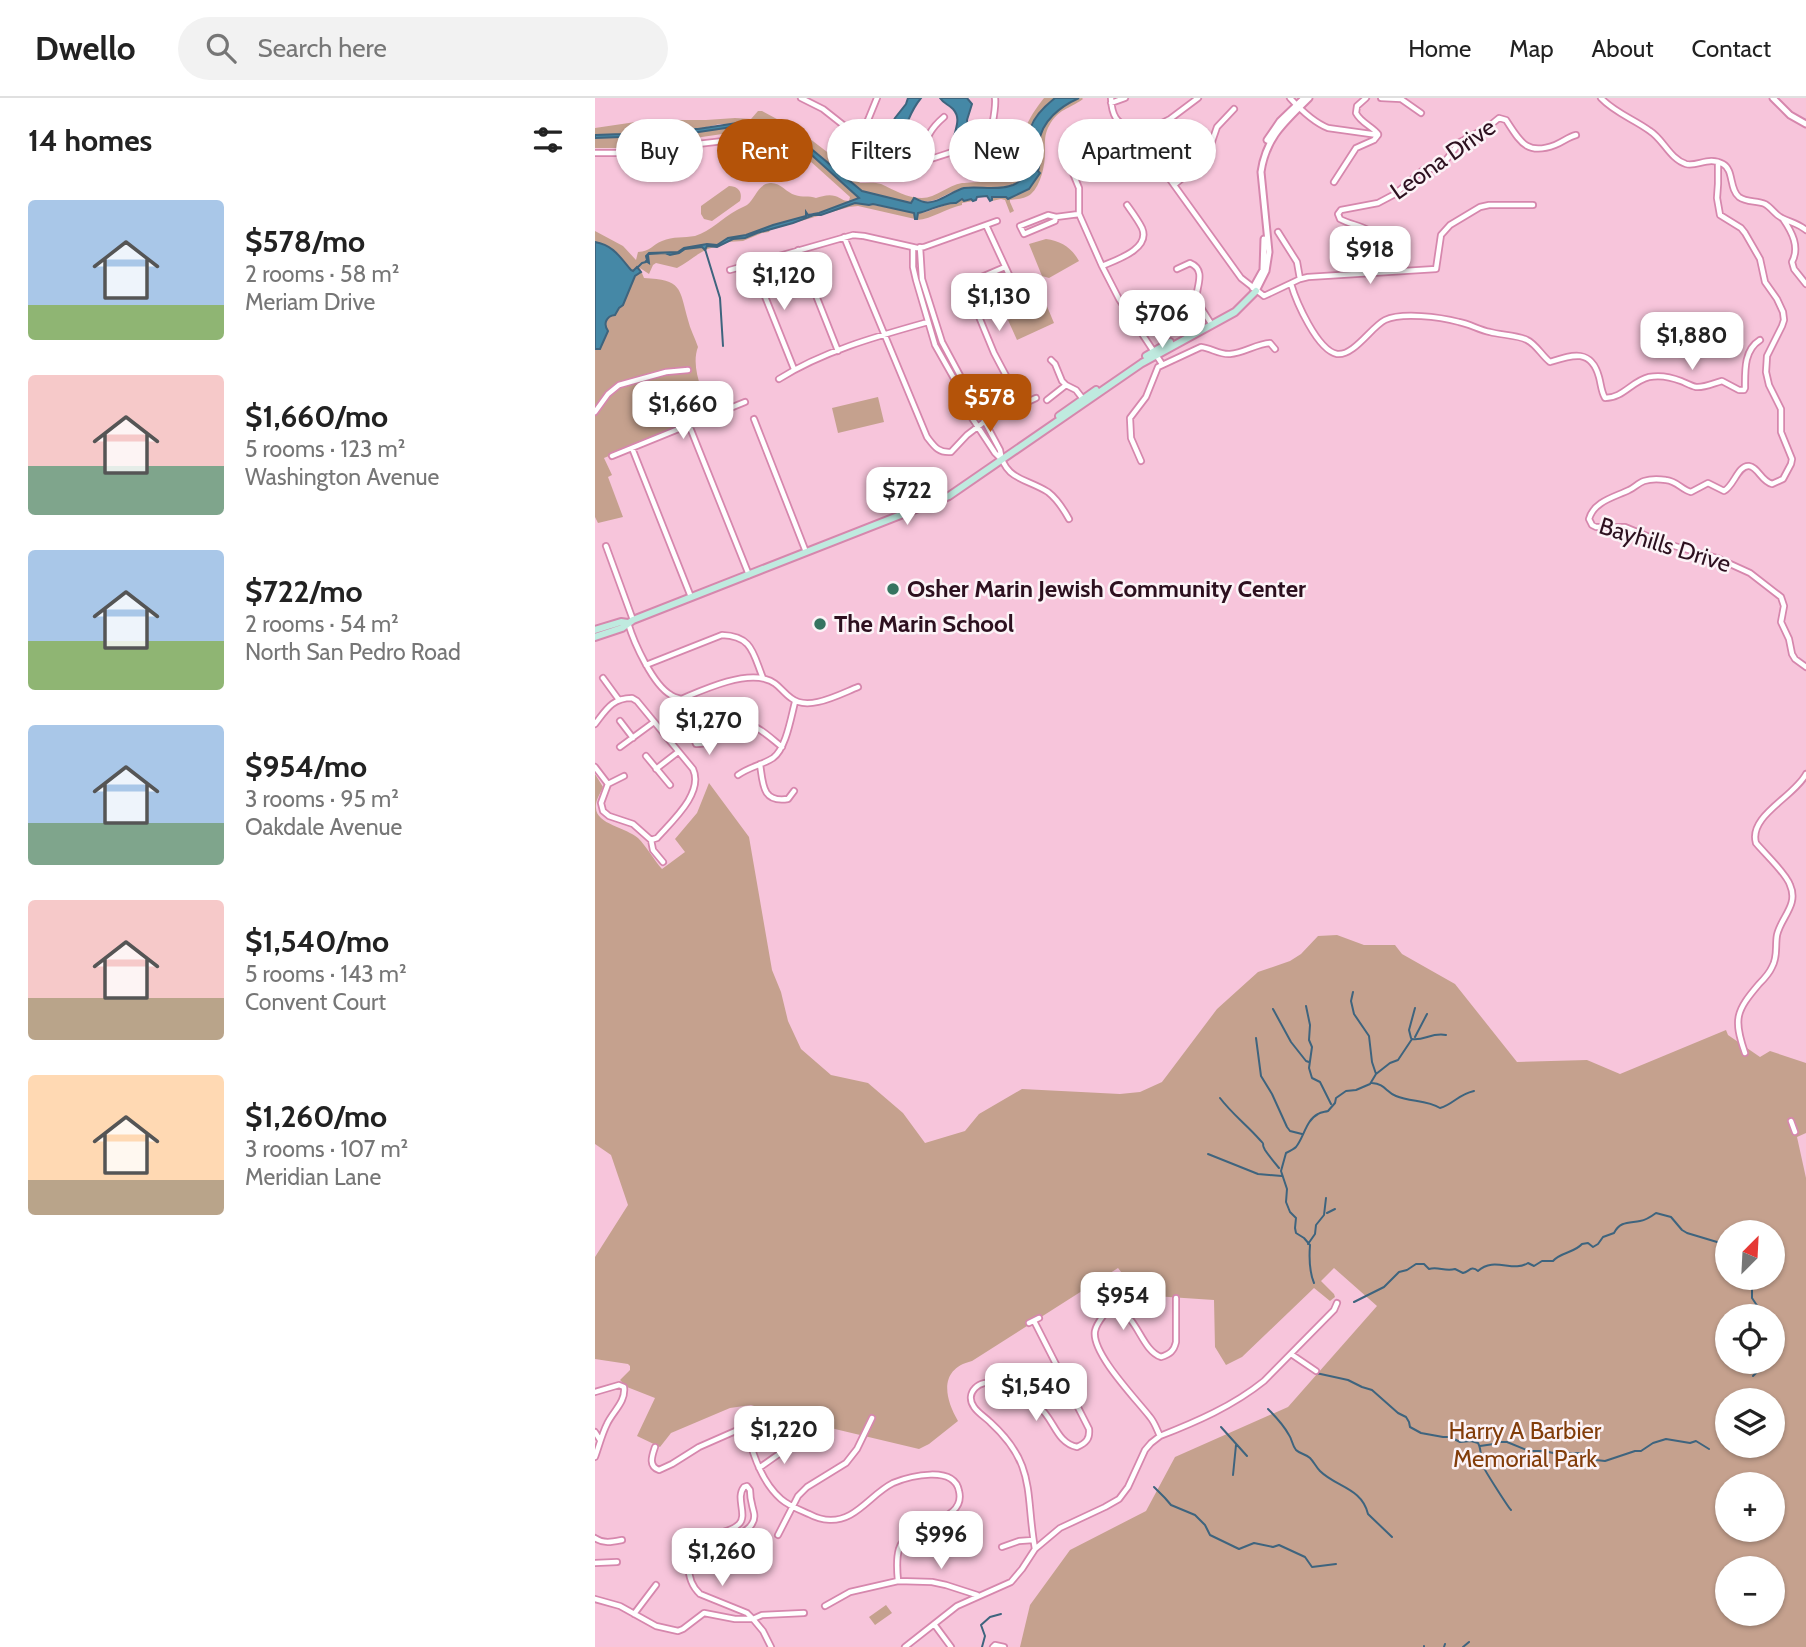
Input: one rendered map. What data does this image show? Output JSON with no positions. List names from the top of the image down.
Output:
{
  "streets": {
    "street": ["Leona Drive", "Bayhills Drive"]
  },
  "parks": ["Harry A Barbier Memorial Park"],
  "places": ["Osher Marin Jewish Community Center", "The Marin School"],
  "north": "top right",
  "page": {
    "header": "Dwello",
    "search": "Search here",
    "nav": [
      "Home",
      "Map",
      "About",
      "Contact"
    ],
    "heading": "14 homes",
    "chip": [
      "Buy",
      "Rent",
      "Filters",
      "New",
      "Apartment"
    ],
    "list": [
      {
        "name": "$578/mo",
        "note": "2 rooms · 58 m² · Meriam Drive"
      },
      {
        "name": "$1,660/mo",
        "note": "5 rooms · 123 m² · Washington Avenue"
      },
      {
        "name": "$722/mo",
        "note": "2 rooms · 54 m² · North San Pedro Road"
      },
      {
        "name": "$954/mo",
        "note": "3 rooms · 95 m² · Oakdale Avenue"
      },
      {
        "name": "$1,540/mo",
        "note": "5 rooms · 143 m² · Convent Court"
      },
      {
        "name": "$1,260/mo",
        "note": "3 rooms · 107 m² · Meridian Lane"
      }
    ],
    "price": [
      "$918",
      "$1,120",
      "$1,130",
      "$706",
      "$1,880",
      "$578",
      "$1,660",
      "$722",
      "$1,270",
      "$954",
      "$1,540",
      "$1,220",
      "$996",
      "$1,260"
    ],
    "map_buttons": ["+", "−"]
  }
}
